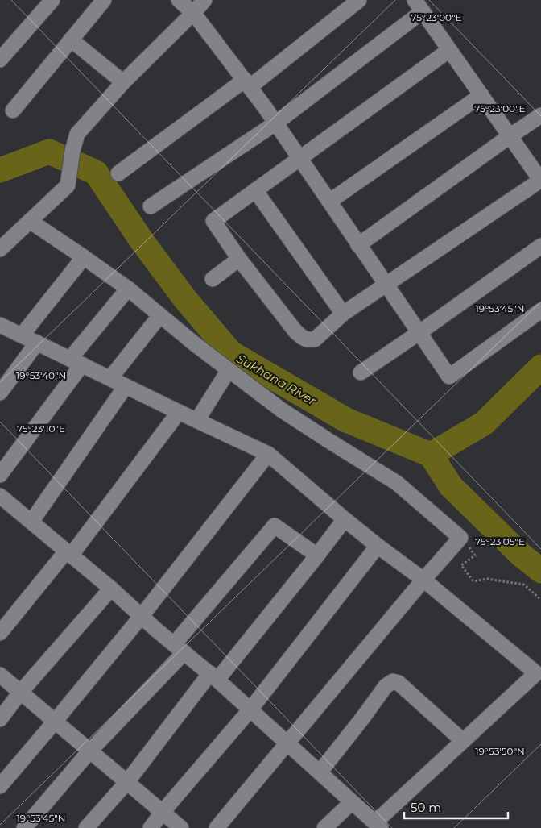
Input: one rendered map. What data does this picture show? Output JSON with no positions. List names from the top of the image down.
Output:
{
  "water": ["Sukhana River"],
  "scale_bar": "50 m",
  "coordinates": [
    "75°23'00\"E",
    "19°53'45\"N",
    "19°53'40\"N",
    "75°23'10\"E",
    "75°23'05\"E",
    "19°53'50\"N"
  ]
}
